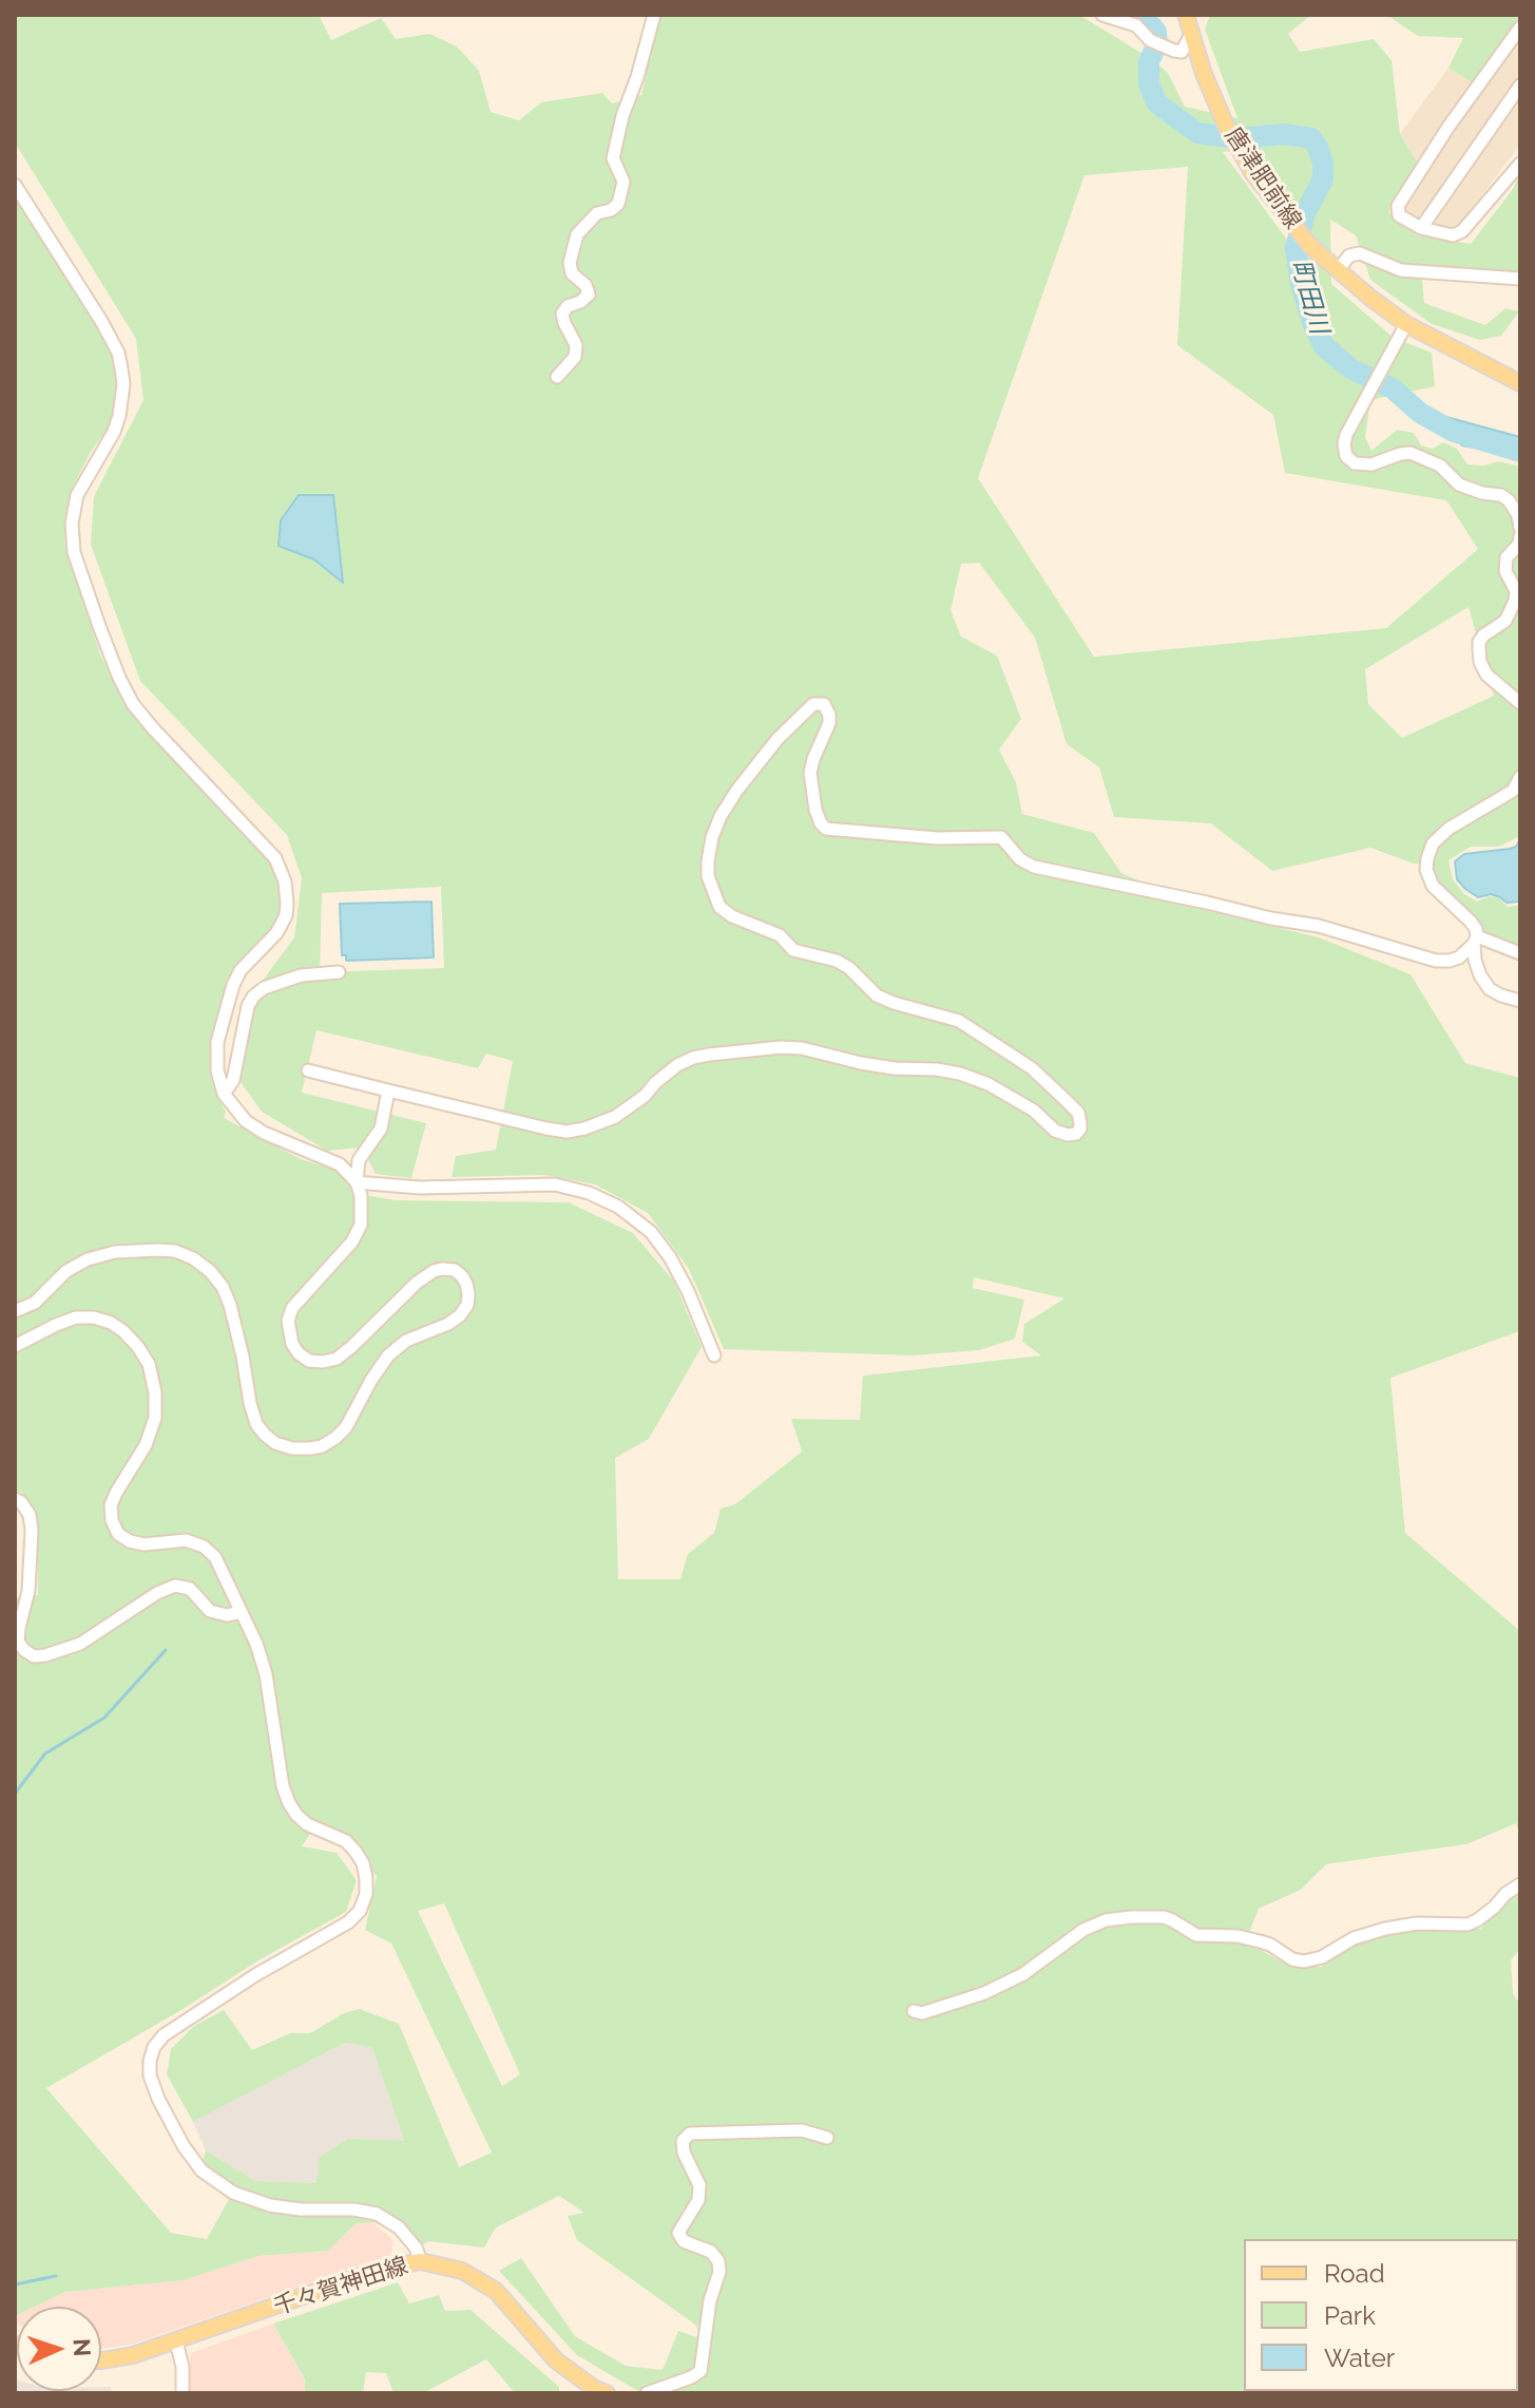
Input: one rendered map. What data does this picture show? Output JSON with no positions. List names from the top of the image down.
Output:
{
  "streets": {
    "main road": ["唐津肥前線", "千々賀神田線"]
  },
  "water": ["町田川"],
  "legend": ["Road", "Park", "Water"],
  "north": "right"
}
